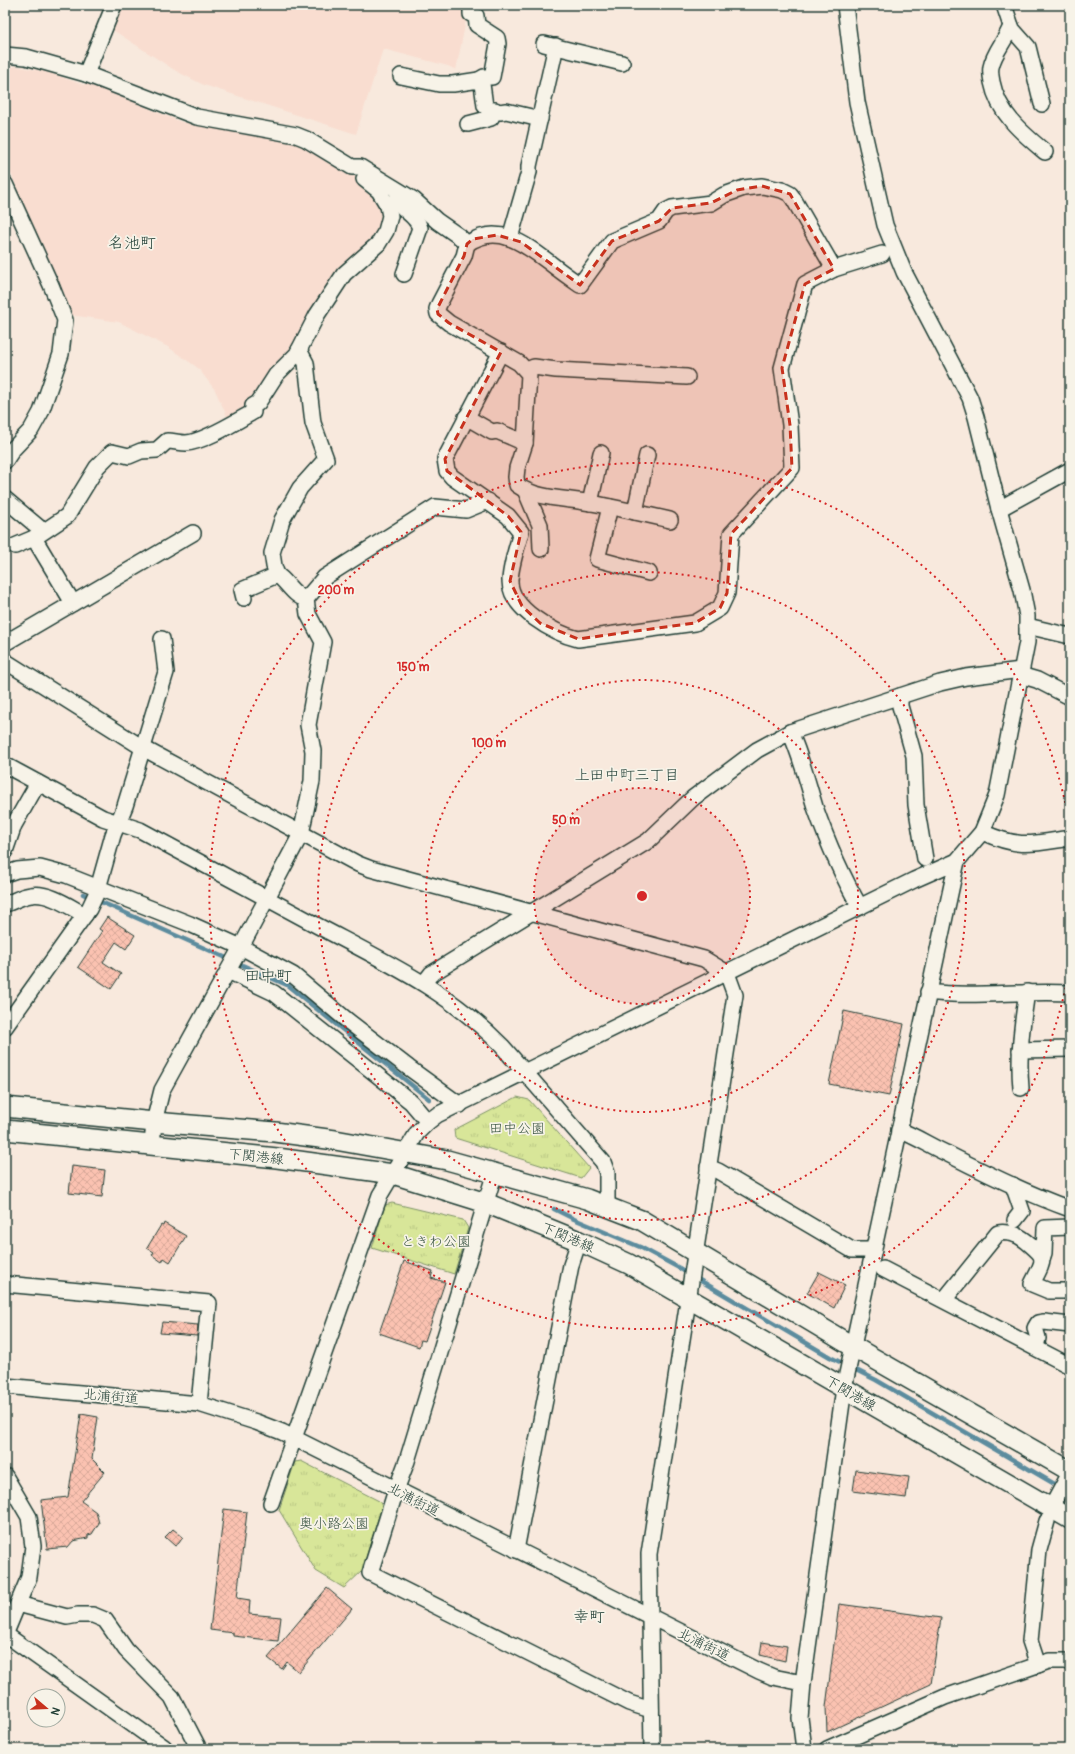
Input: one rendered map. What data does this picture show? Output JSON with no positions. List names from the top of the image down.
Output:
{
  "streets": {
    "main road": ["下関港線"],
    "street": ["北浦街道"]
  },
  "districts": [
    "名池町",
    "上田中町三丁目",
    "田中町",
    "幸町"
  ],
  "parks": ["田中公園", "ときわ公園", "奥小路公園"],
  "north": "right",
  "rings": [
    "200 m",
    "150 m",
    "100 m",
    "50 m"
  ]
}
